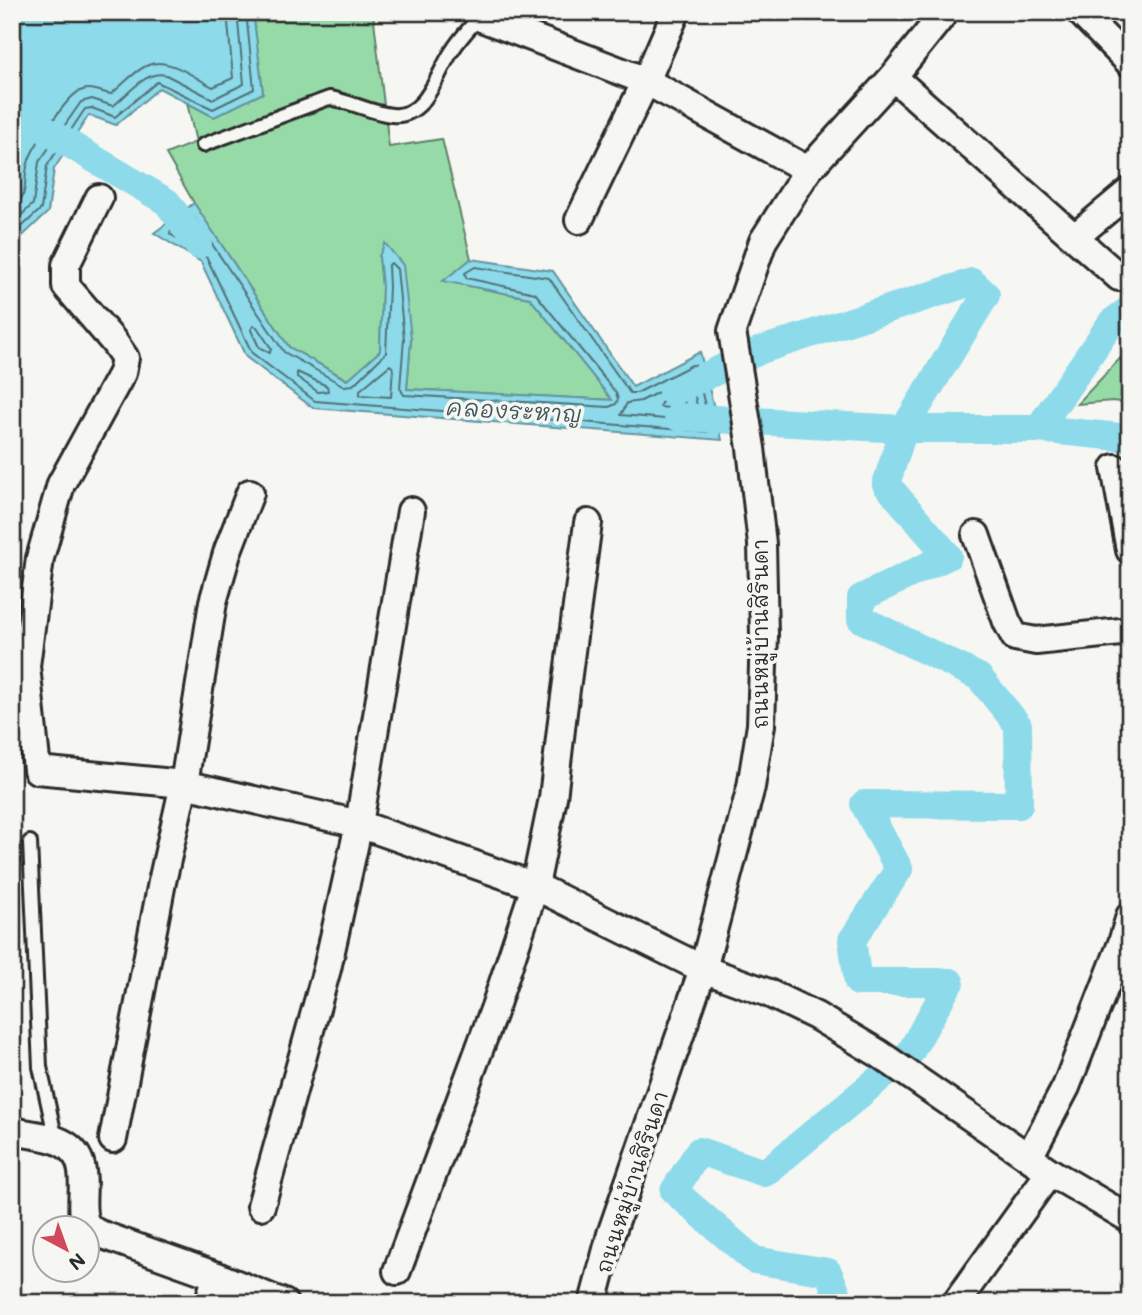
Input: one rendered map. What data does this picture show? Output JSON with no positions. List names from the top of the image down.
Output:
{
  "streets": {
    "street": ["ถนนหมู่บ้านสิรินดา"]
  },
  "water": ["คลองระหาญ"],
  "north": "bottom right"
}
